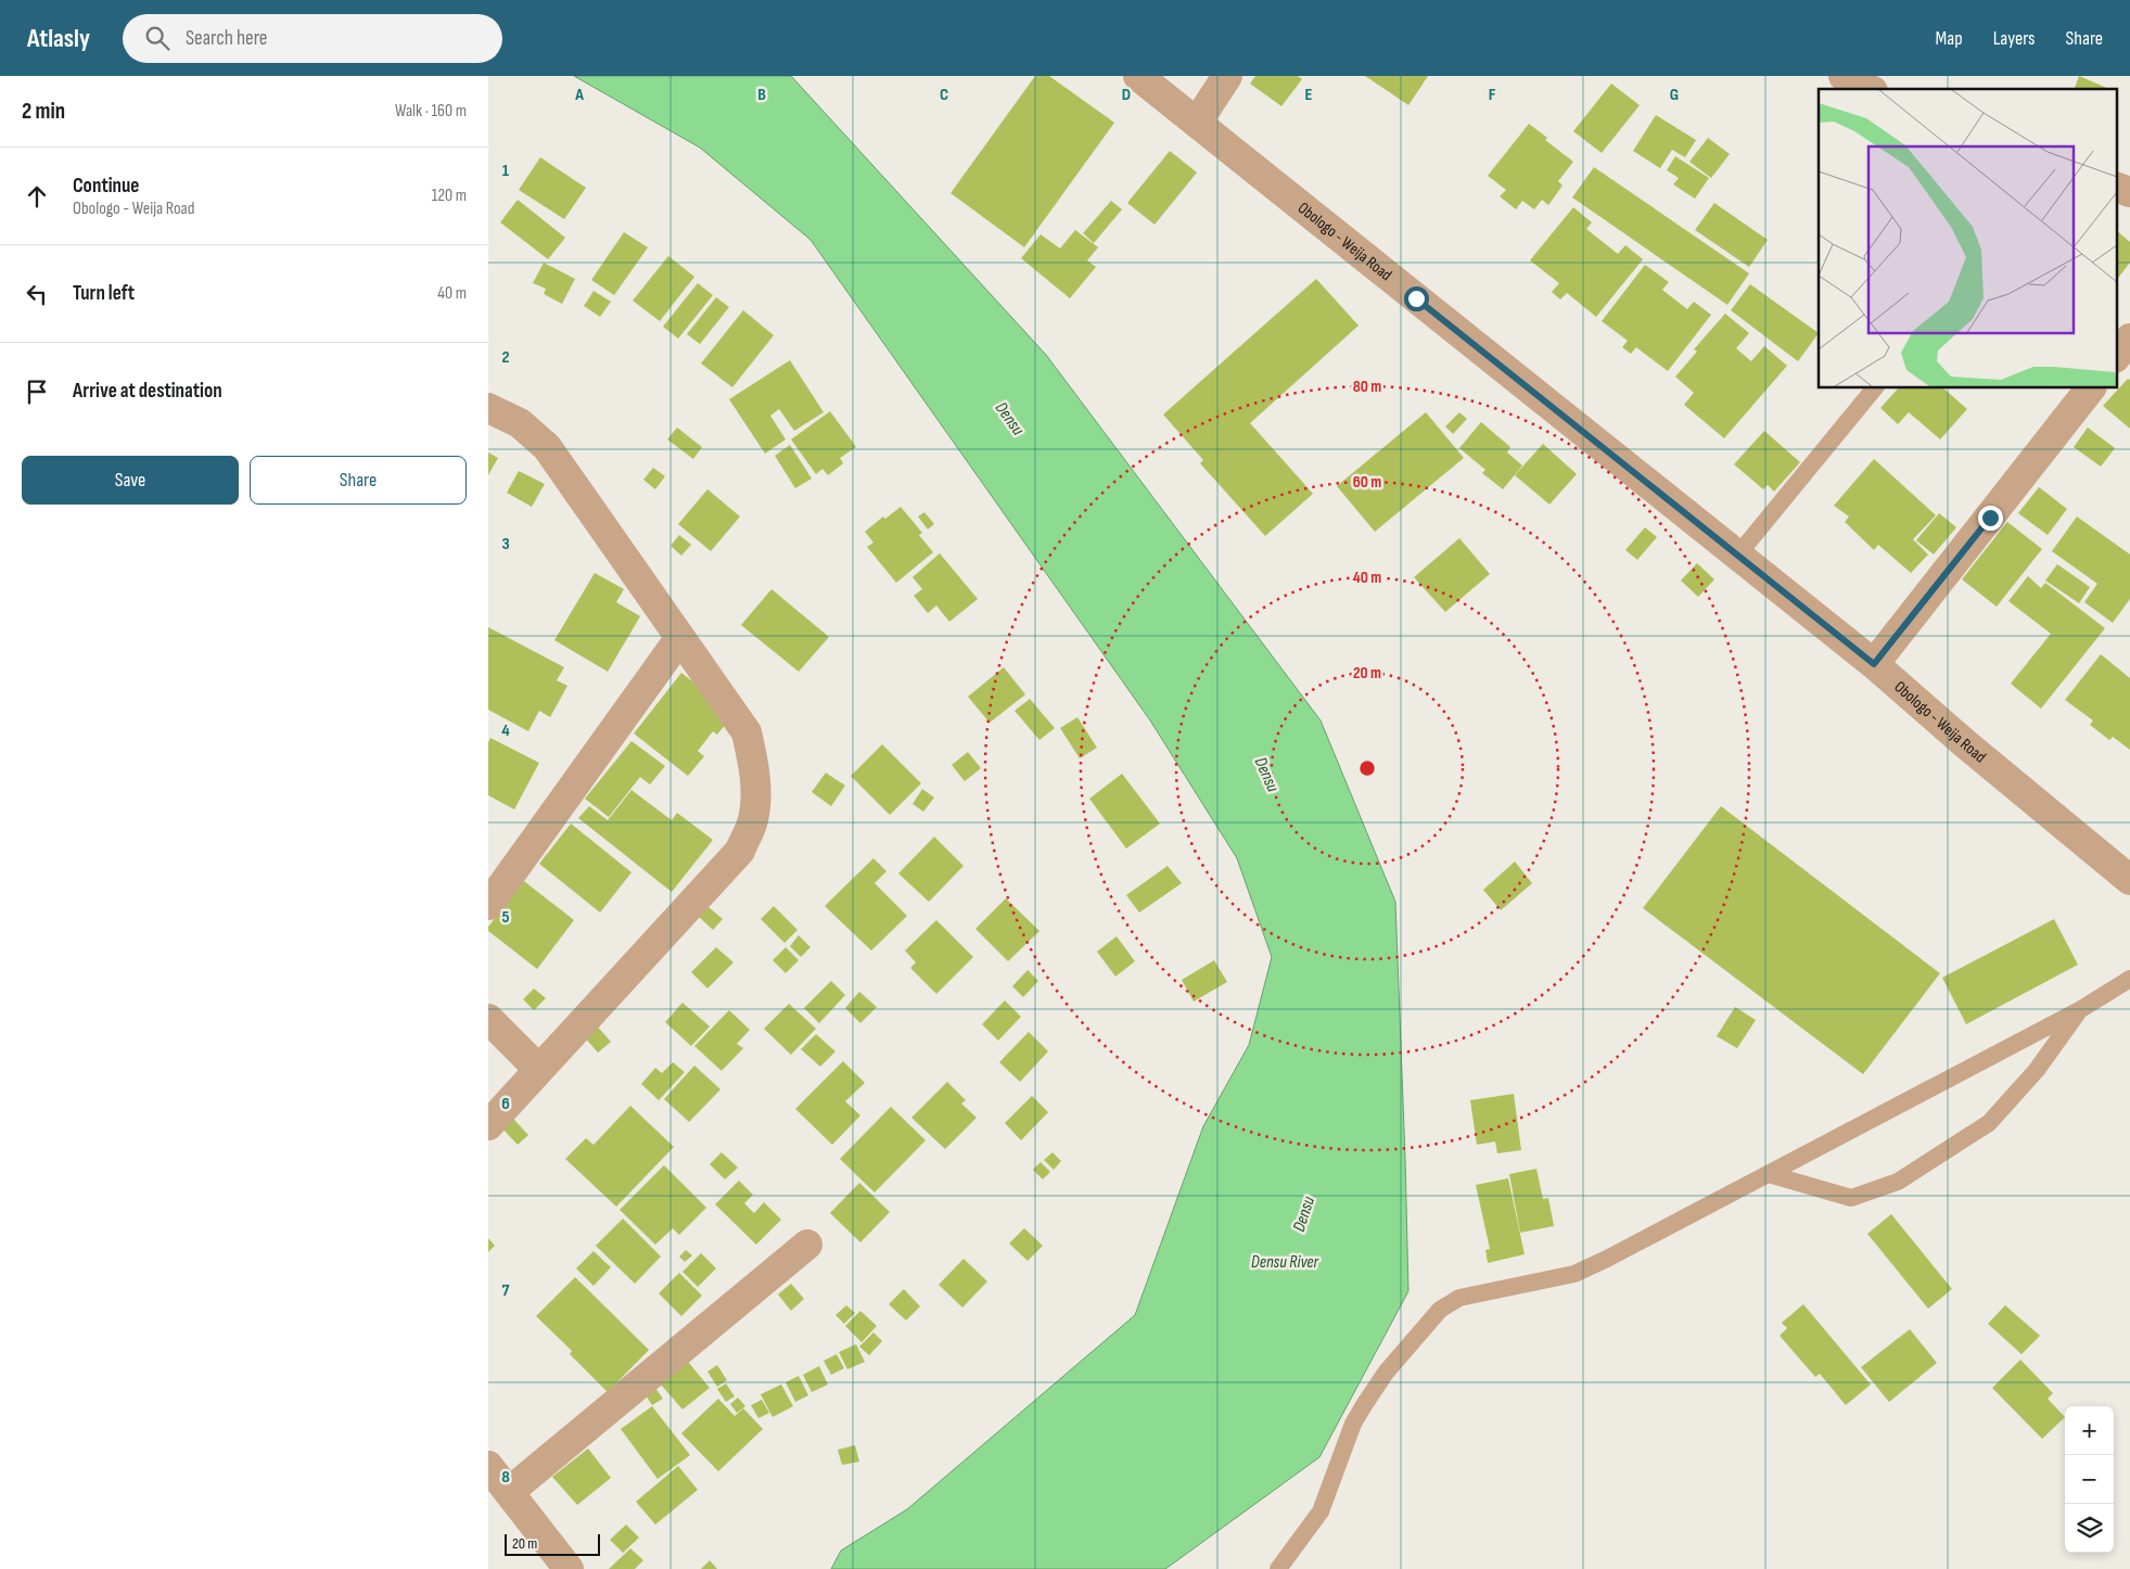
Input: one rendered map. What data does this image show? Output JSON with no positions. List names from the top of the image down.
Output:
{
  "streets": {
    "street": ["Obologo - Weija Road"]
  },
  "water": ["Densu", "Densu River"],
  "scale_bar": "20 m",
  "page": {
    "header": "Atlasly",
    "search": "Search here",
    "nav": ["Map", "Layers", "Share"],
    "heading": ["2 min", "Walk · 160 m"],
    "list": [
      ["Continue", "Obologo - Weija Road", "120 m"],
      ["Turn left", "40 m"],
      "Arrive at destination"
    ],
    "buttons": ["Save", "Share"],
    "map_buttons": ["+", "−"],
    "scale": "20 m"
  },
  "grid": {
    "columns": [
      "A",
      "B",
      "C",
      "D",
      "E",
      "F",
      "G"
    ],
    "rows": [
      "1",
      "2",
      "3",
      "4",
      "5",
      "6",
      "7",
      "8"
    ]
  },
  "rings": [
    "80 m",
    "60 m",
    "40 m",
    "20 m"
  ]
}
